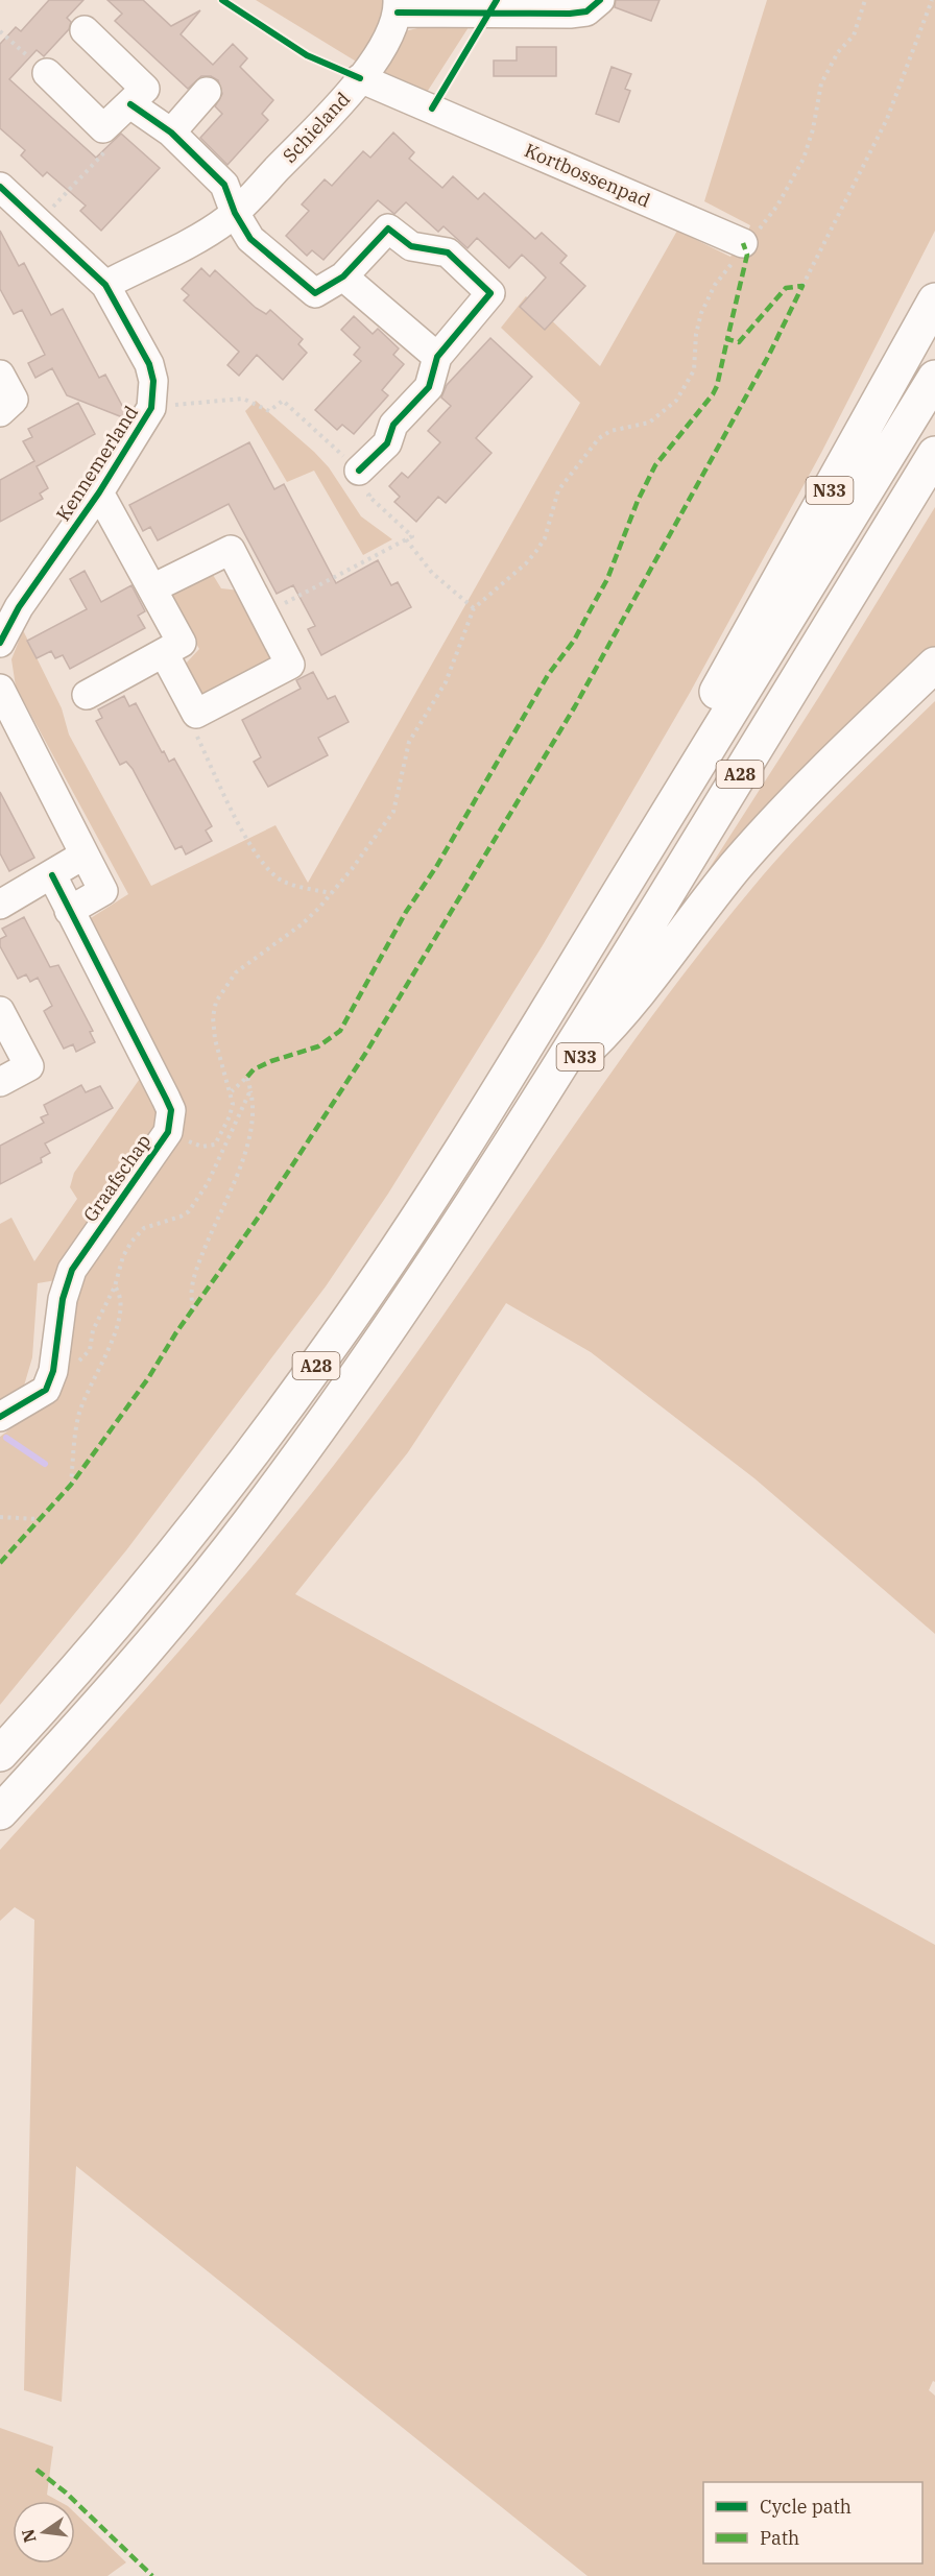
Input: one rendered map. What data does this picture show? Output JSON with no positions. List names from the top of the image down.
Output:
{
  "streets": {
    "highway": ["N33", "A28"],
    "street": [
      "Schieland",
      "Kortbossenpad",
      "Kennemerland",
      "Graafschap"
    ]
  },
  "crossings": [
    ["Schieland", "Kortbossenpad"],
    ["Schieland", "Kennemerland"],
    ["N33", "A28"]
  ],
  "legend": ["Cycle path", "Path"],
  "north": "left"
}
